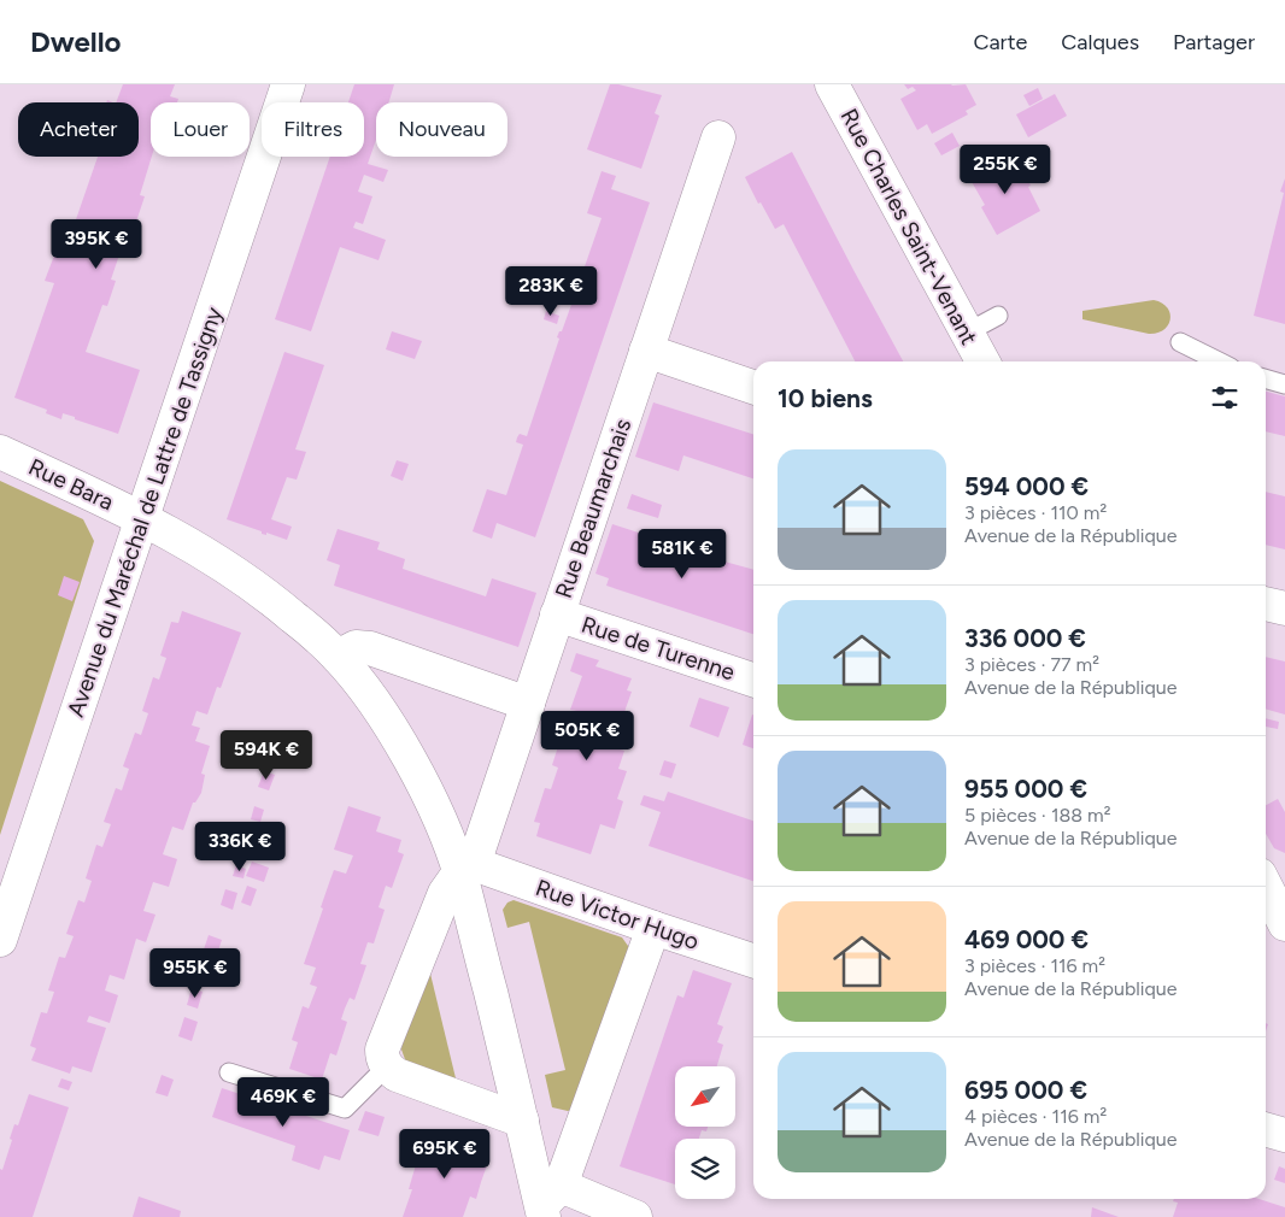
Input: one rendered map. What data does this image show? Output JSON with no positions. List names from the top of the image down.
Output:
{
  "streets": {
    "street": [
      "Rue Charles Saint-Venant",
      "Rue Bara",
      "Rue Beaumarchais",
      "Avenue du Maréchal de Lattre de Tassigny",
      "Rue de Turenne",
      "Rue Victor Hugo"
    ]
  },
  "crossings": [
    ["Rue Bara", "Rue Beaumarchais"],
    ["Rue Bara", "Avenue du Maréchal de Lattre de Tassigny"],
    ["Rue Bara", "Rue Victor Hugo"],
    ["Rue Beaumarchais", "Rue de Turenne"],
    ["Rue Beaumarchais", "Rue Victor Hugo"]
  ],
  "north": "bottom left",
  "page": {
    "header": "Dwello",
    "nav": ["Carte", "Calques", "Partager"],
    "chip": [
      "Acheter",
      "Louer",
      "Filtres",
      "Nouveau"
    ],
    "price": [
      "255K €",
      "395K €",
      "283K €",
      "581K €",
      "505K €",
      "594K €",
      "336K €",
      "955K €",
      "469K €",
      "695K €"
    ],
    "heading": "10 biens",
    "list": [
      {
        "name": "594 000 €",
        "note": "3 pièces · 110 m² · Avenue de la République"
      },
      {
        "name": "336 000 €",
        "note": "3 pièces · 77 m² · Avenue de la République"
      },
      {
        "name": "955 000 €",
        "note": "5 pièces · 188 m² · Avenue de la République"
      },
      {
        "name": "469 000 €",
        "note": "3 pièces · 116 m² · Avenue de la République"
      },
      {
        "name": "695 000 €",
        "note": "4 pièces · 116 m² · Avenue de la République"
      }
    ]
  }
}
